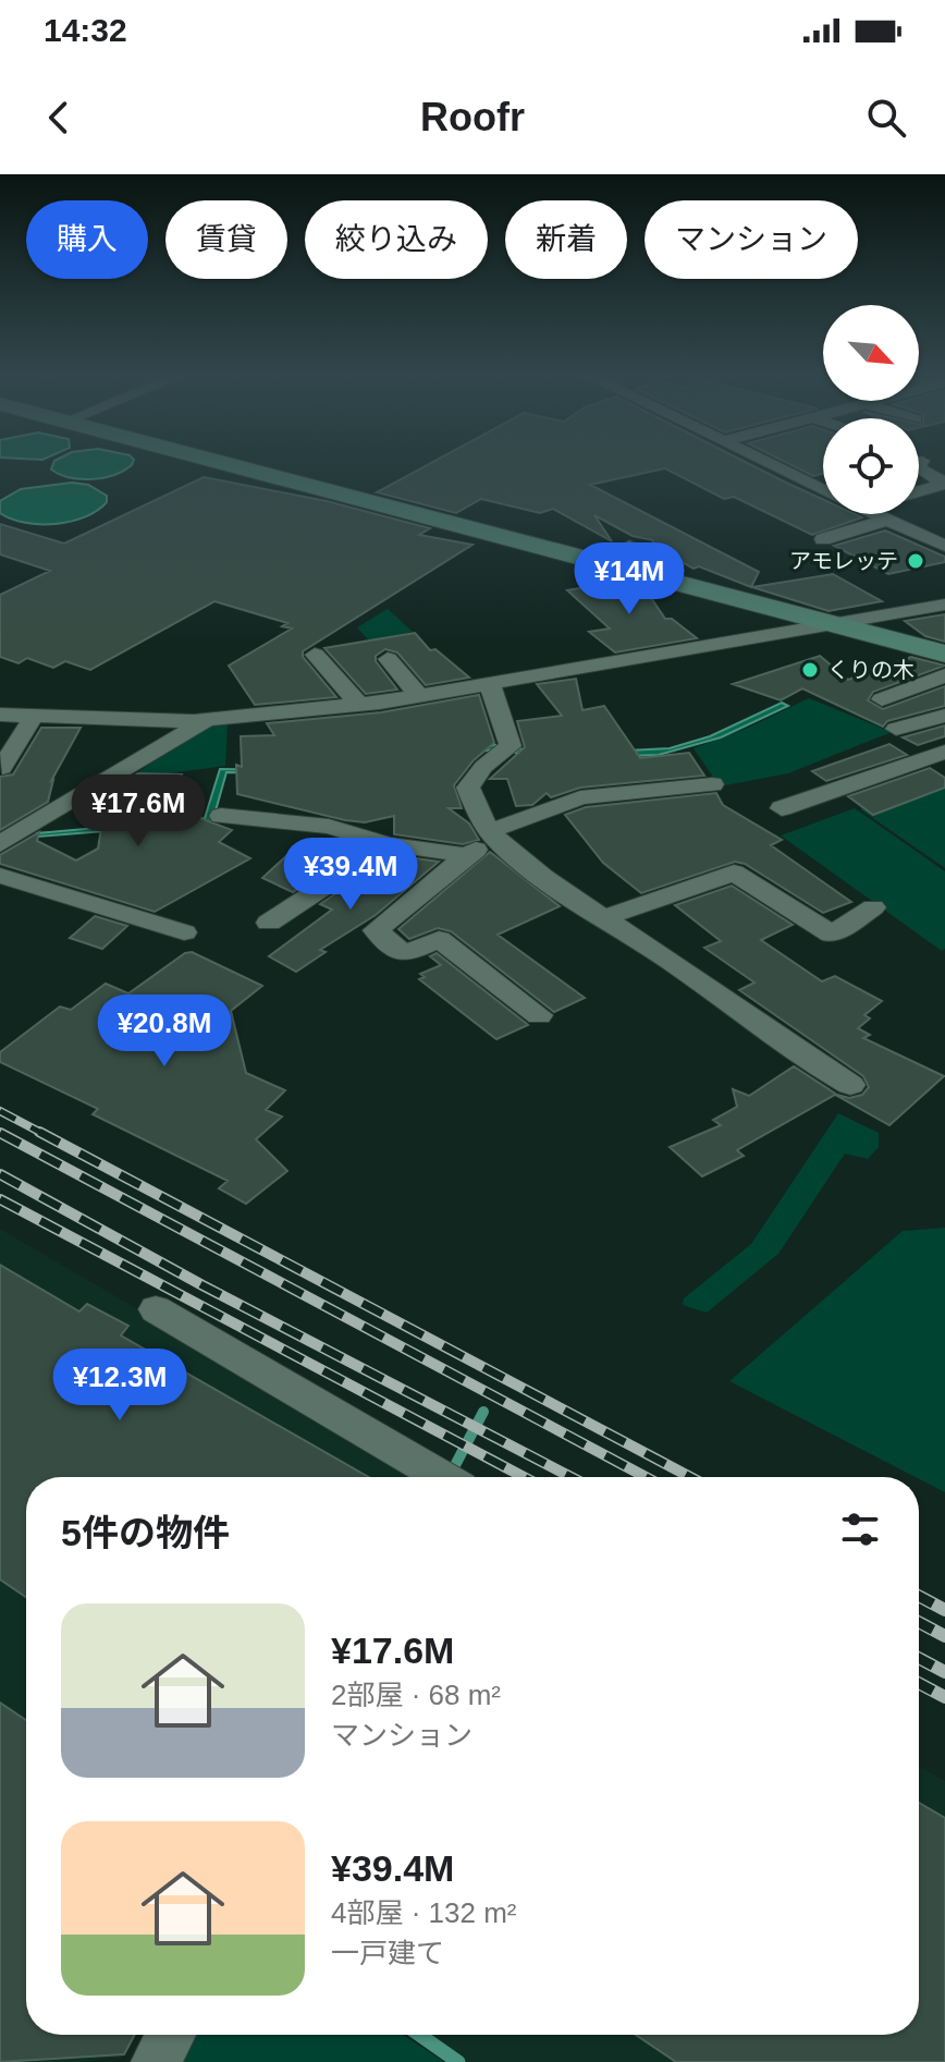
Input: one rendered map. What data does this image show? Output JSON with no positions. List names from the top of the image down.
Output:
{
  "places": ["アモレッテ", "くりの木"],
  "north": "bottom right",
  "page": {
    "status": "14:32",
    "header": "Roofr",
    "chip": [
      "購入",
      "賃貸",
      "絞り込み",
      "新着",
      "マンション"
    ],
    "price": [
      "¥14M",
      "¥17.6M",
      "¥39.4M",
      "¥20.8M",
      "¥12.3M"
    ],
    "heading": "5件の物件",
    "list": [
      {
        "name": "¥17.6M",
        "note": "2部屋 · 68 m² · マンション"
      },
      {
        "name": "¥39.4M",
        "note": "4部屋 · 132 m² · 一戸建て"
      }
    ]
  }
}
